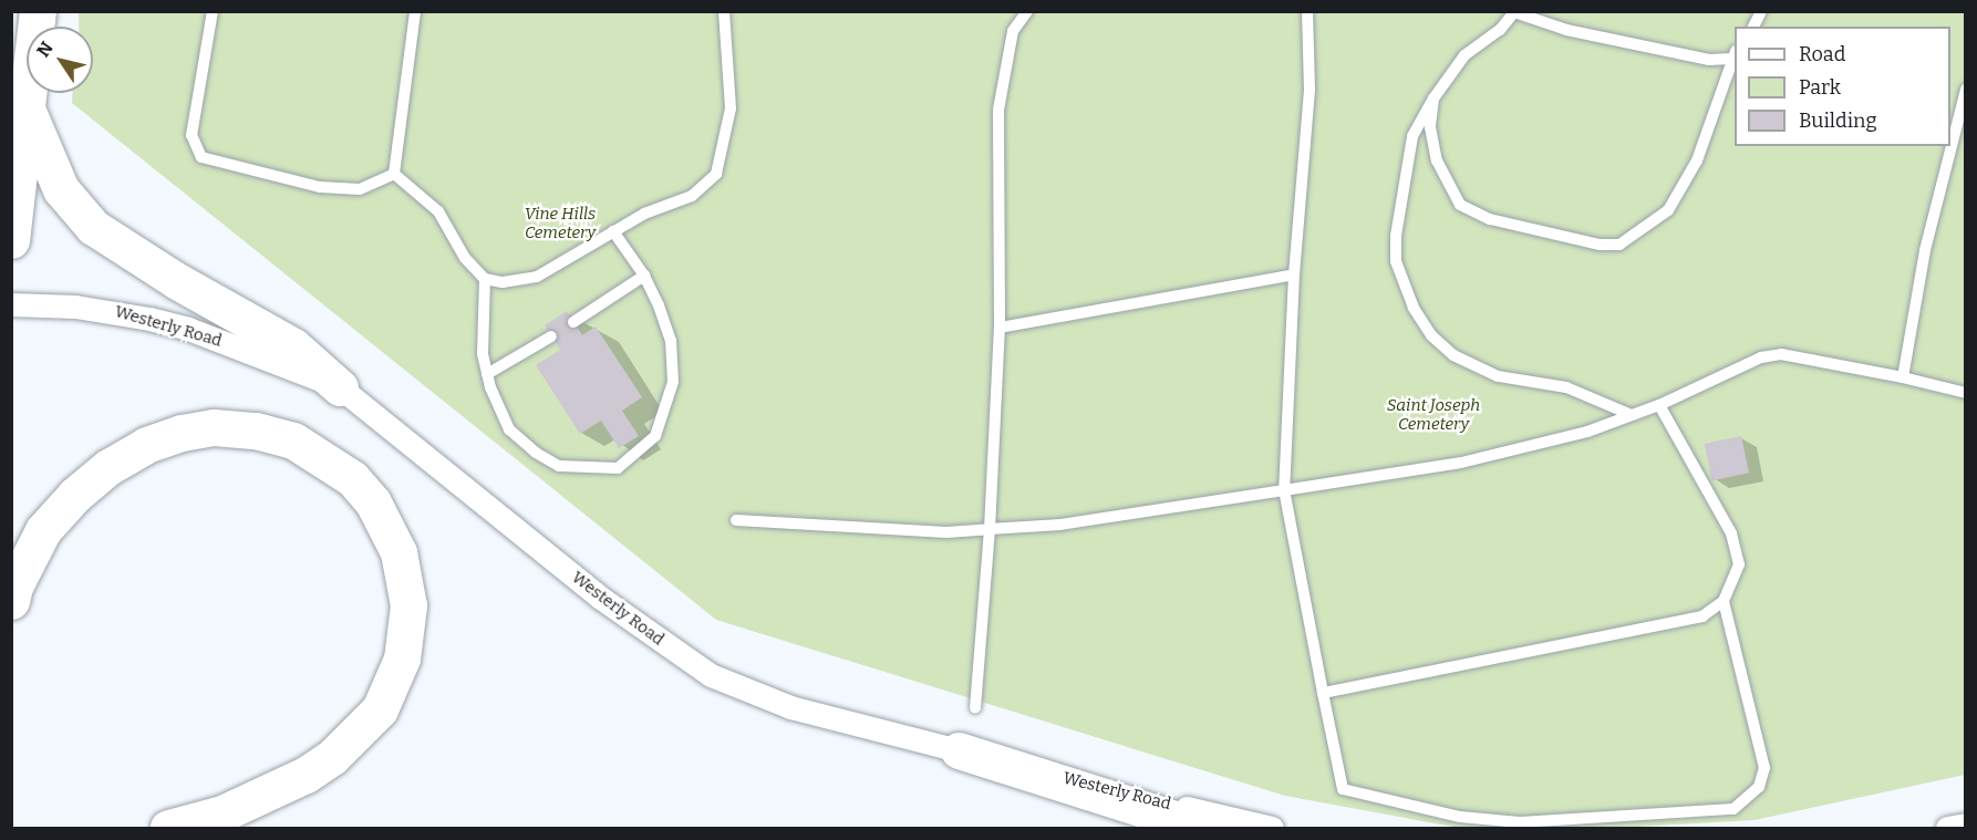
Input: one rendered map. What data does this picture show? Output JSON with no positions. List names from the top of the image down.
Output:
{
  "streets": {
    "street": ["Westerly Road"]
  },
  "parks": ["Vine Hills Cemetery", "Saint Joseph Cemetery"],
  "legend": ["Road", "Park", "Building"],
  "north": "top left"
}
